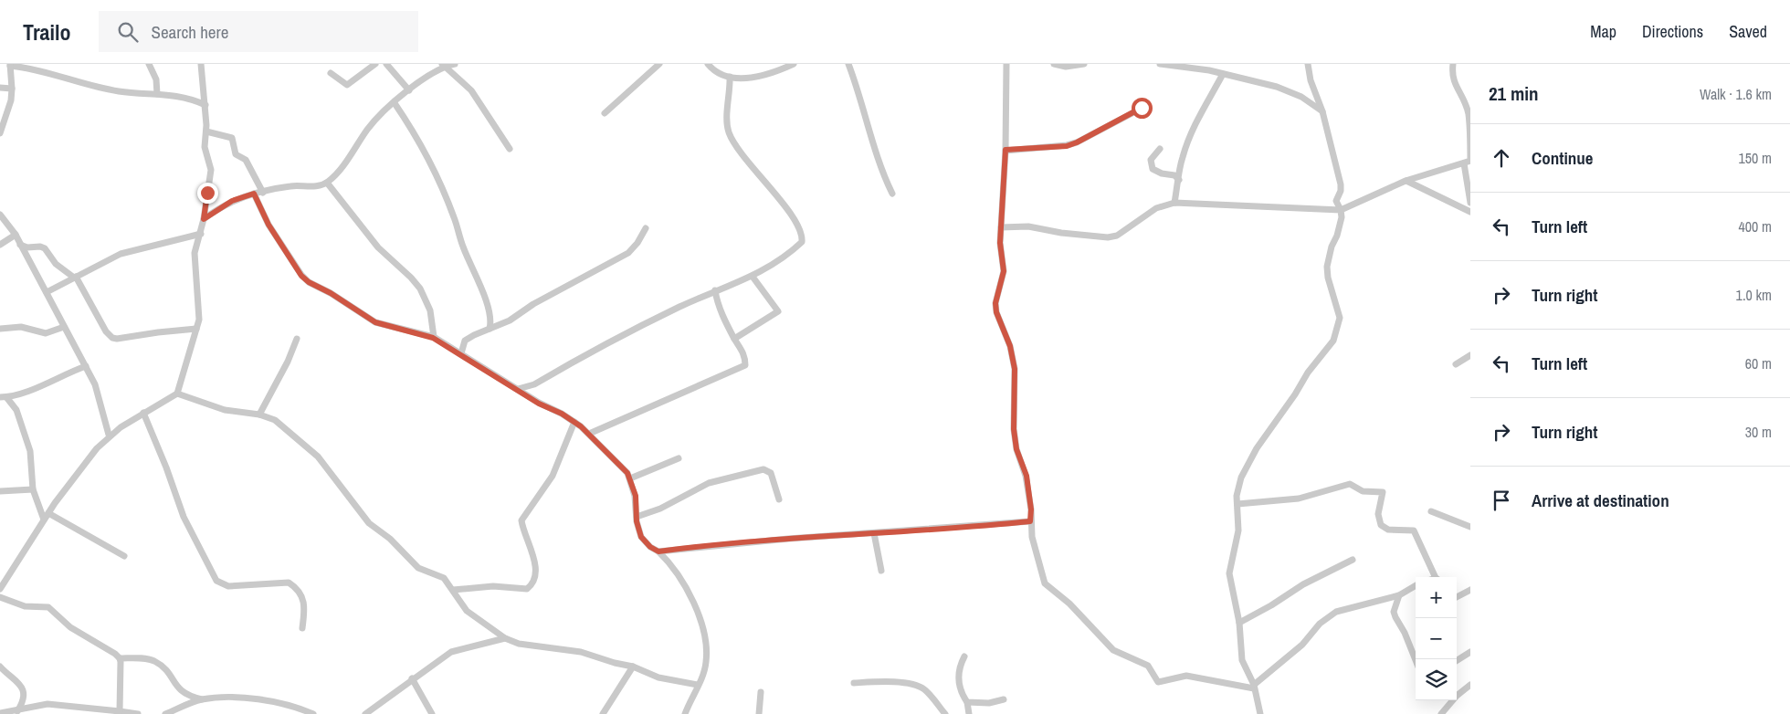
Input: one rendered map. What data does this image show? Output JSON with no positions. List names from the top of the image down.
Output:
{
  "page": {
    "header": "Trailo",
    "search": "Search here",
    "nav": ["Map", "Directions", "Saved"],
    "heading": ["21 min", "Walk · 1.6 km"],
    "list": [
      ["Continue", "150 m"],
      ["Turn left", "400 m"],
      ["Turn right", "1.0 km"],
      ["Turn left", "60 m"],
      ["Turn right", "30 m"],
      "Arrive at destination"
    ],
    "map_buttons": ["+", "−"]
  }
}
